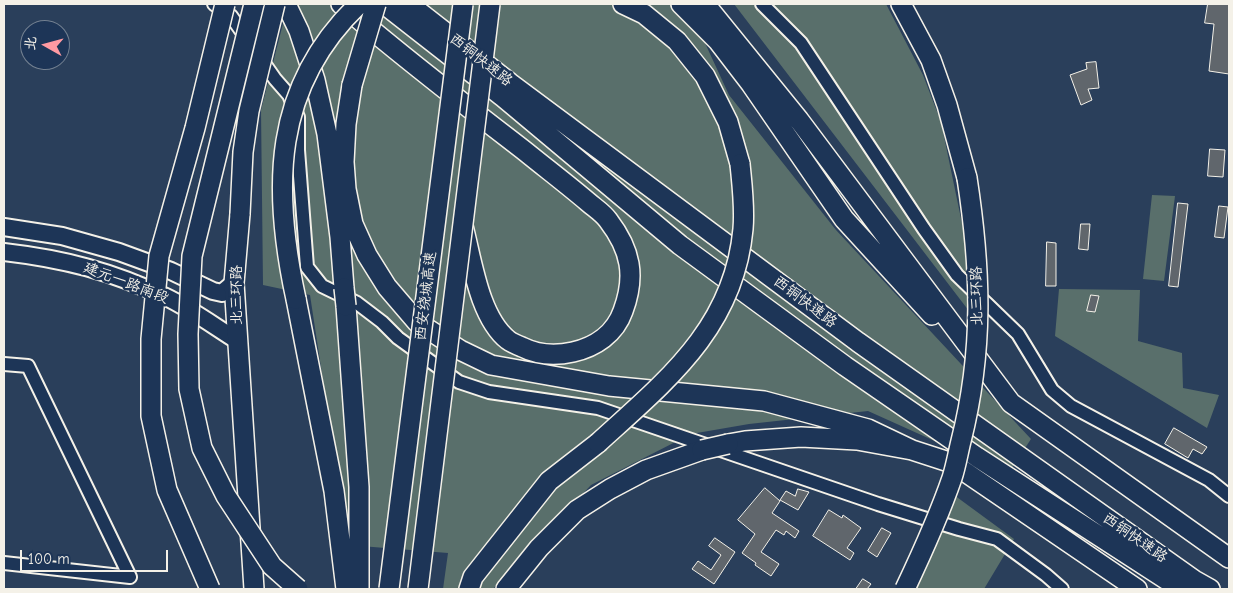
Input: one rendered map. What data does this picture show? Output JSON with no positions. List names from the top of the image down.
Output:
{
  "streets": {
    "highway": ["西铜快速路", "北三环路", "西安绕城高速"],
    "main road": ["建元一路南段"]
  },
  "crossings": [
    ["建元一路南段", "北三环路"]
  ],
  "scale_bar": "100 m",
  "north": "left"
}
